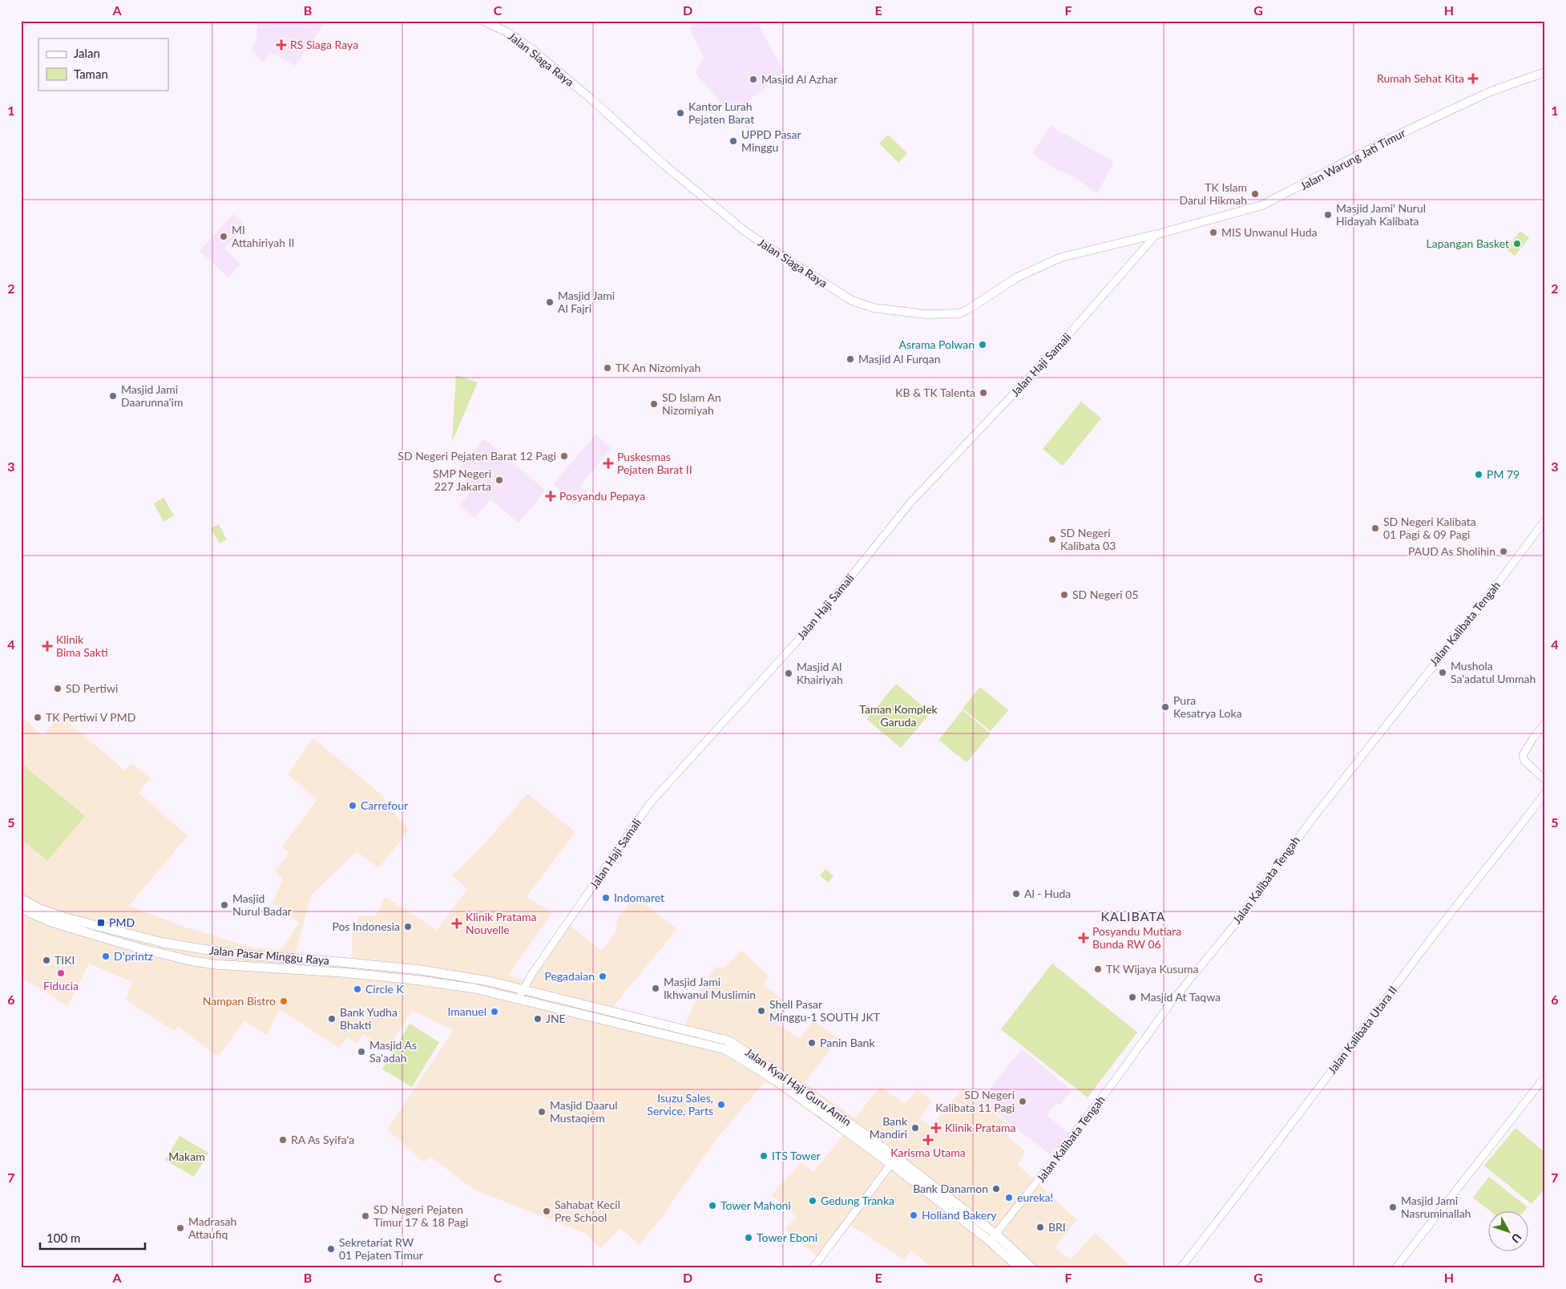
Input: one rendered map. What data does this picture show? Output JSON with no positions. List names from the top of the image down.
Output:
{
  "streets": {
    "main road": [
      "Jalan Siaga Raya",
      "Jalan Warung Jati Timur",
      "Jalan Pasar Minggu Raya",
      "Jalan Kyai Haji Guru Amin"
    ],
    "street": ["Jalan Haji Samali", "Jalan Kalibata Tengah", "Jalan Kalibata Utara II"]
  },
  "crossings": [
    ["Jalan Siaga Raya", "Jalan Warung Jati Timur"],
    ["Jalan Siaga Raya", "Jalan Haji Samali"],
    ["Jalan Warung Jati Timur", "Jalan Haji Samali"],
    ["Jalan Haji Samali", "Jalan Pasar Minggu Raya"],
    ["Jalan Haji Samali", "Jalan Kyai Haji Guru Amin"],
    ["Jalan Kalibata Tengah", "Jalan Kyai Haji Guru Amin"],
    ["Jalan Pasar Minggu Raya", "Jalan Kyai Haji Guru Amin"]
  ],
  "districts": ["KALIBATA"],
  "parks": ["Taman Komplek Garuda", "Makam"],
  "places": {
    "health": [
      "RS Siaga Raya",
      "Rumah Sehat Kita",
      "Puskesmas Pejaten Barat II",
      "Posyandu Pepaya",
      "Klinik Bima Sakti",
      "Klinik Pratama Nouvelle",
      "Posyandu Mutiara Bunda RW 06",
      "Klinik Pratama",
      "Karisma Utama"
    ],
    "other": [
      "Masjid Al Azhar",
      "Kantor Lurah Pejaten Barat",
      "UPPD Pasar Minggu",
      "TK Islam Darul Hikmah",
      "Masjid Jami' Nurul Hidayah Kalibata",
      "MIS Unwanul Huda",
      "MI Attahiriyah II",
      "Lapangan Basket",
      "Masjid Jami Al Fajri",
      "Asrama Polwan",
      "Masjid Al Furqan",
      "TK An Nizomiyah",
      "KB & TK Talenta",
      "Masjid Jami Daarunna'im",
      "SD Islam An Nizomiyah",
      "SD Negeri Pejaten Barat 12 Pagi",
      "PM 79",
      "SMP Negeri 227 Jakarta",
      "SD Negeri Kalibata 01 Pagi & 09 Pagi",
      "SD Negeri Kalibata 03",
      "PAUD As Sholihin",
      "SD Negeri 05",
      "Mushola Sa'adatul Ummah",
      "Masjid Al Khairiyah",
      "SD Pertiwi",
      "Pura Kesatrya Loka",
      "TK Pertiwi V PMD",
      "Carrefour",
      "Al - Huda",
      "Indomaret",
      "Masjid Nurul Badar",
      "Pos Indonesia",
      "D’printz",
      "TIKI",
      "TK Wijaya Kusuma",
      "Fiducia",
      "Pegadaian",
      "Masjid Jami Ikhwanul Muslimin",
      "Circle K",
      "Masjid At Taqwa",
      "Nampan Bistro",
      "Shell Pasar Minggu-1 SOUTH JKT",
      "Imanuel",
      "Bank Yudha Bhakti",
      "JNE",
      "Panin Bank",
      "Masjid As Sa'adah",
      "SD Negeri Kalibata 11 Pagi",
      "Isuzu Sales, Service, Parts",
      "Masjid Daarul Mustaqiem",
      "Bank Mandiri",
      "RA As Syifa'a",
      "ITS Tower",
      "Bank Danamon",
      "eureka!",
      "Gedung Tranka",
      "Tower Mahoni",
      "Masjid Jami Nasruminallah",
      "Sahabat Kecil Pre School",
      "Holland Bakery",
      "SD Negeri Pejaten Timur 17 & 18 Pagi",
      "BRI",
      "Madrasah Attaufiq",
      "Tower Eboni",
      "Sekretariat RW 01 Pejaten Timur"
    ],
    "transit": ["PMD"]
  },
  "legend": ["Jalan", "Taman"],
  "scale_bar": "100 m",
  "north": "bottom right",
  "grid": {
    "columns": [
      "A",
      "B",
      "C",
      "D",
      "E",
      "F",
      "G",
      "H"
    ],
    "rows": [
      "1",
      "2",
      "3",
      "4",
      "5",
      "6",
      "7"
    ]
  }
}
